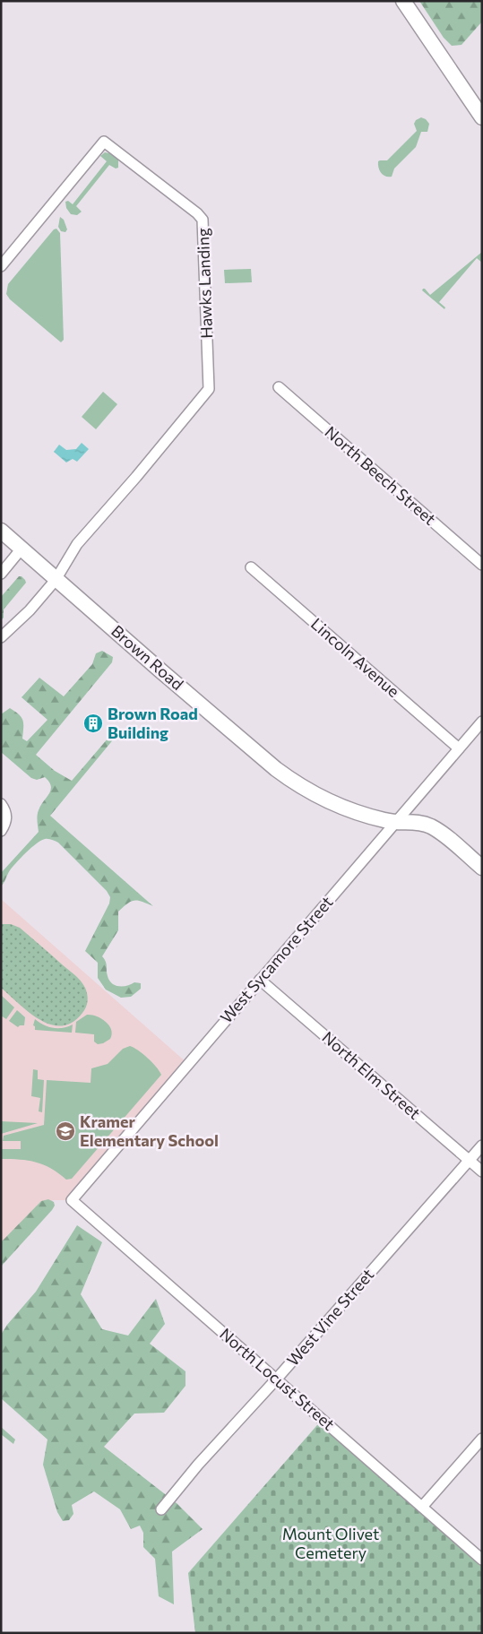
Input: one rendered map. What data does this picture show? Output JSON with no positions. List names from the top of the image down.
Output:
{
  "streets": {
    "street": [
      "Hawks Landing",
      "North Beech Street",
      "Brown Road",
      "Lincoln Avenue",
      "West Sycamore Street",
      "North Elm Street",
      "West Vine Street",
      "North Locust Street"
    ]
  },
  "crossings": [
    ["Hawks Landing", "Brown Road"],
    ["Brown Road", "West Sycamore Street"],
    ["Lincoln Avenue", "West Sycamore Street"],
    ["West Sycamore Street", "North Elm Street"],
    ["West Sycamore Street", "North Locust Street"],
    ["North Elm Street", "West Vine Street"],
    ["West Vine Street", "North Locust Street"]
  ],
  "parks": ["Mount Olivet Cemetery"],
  "places": {
    "building": ["Brown Road Building"],
    "school or university": ["Kramer Elementary School"]
  }
}
